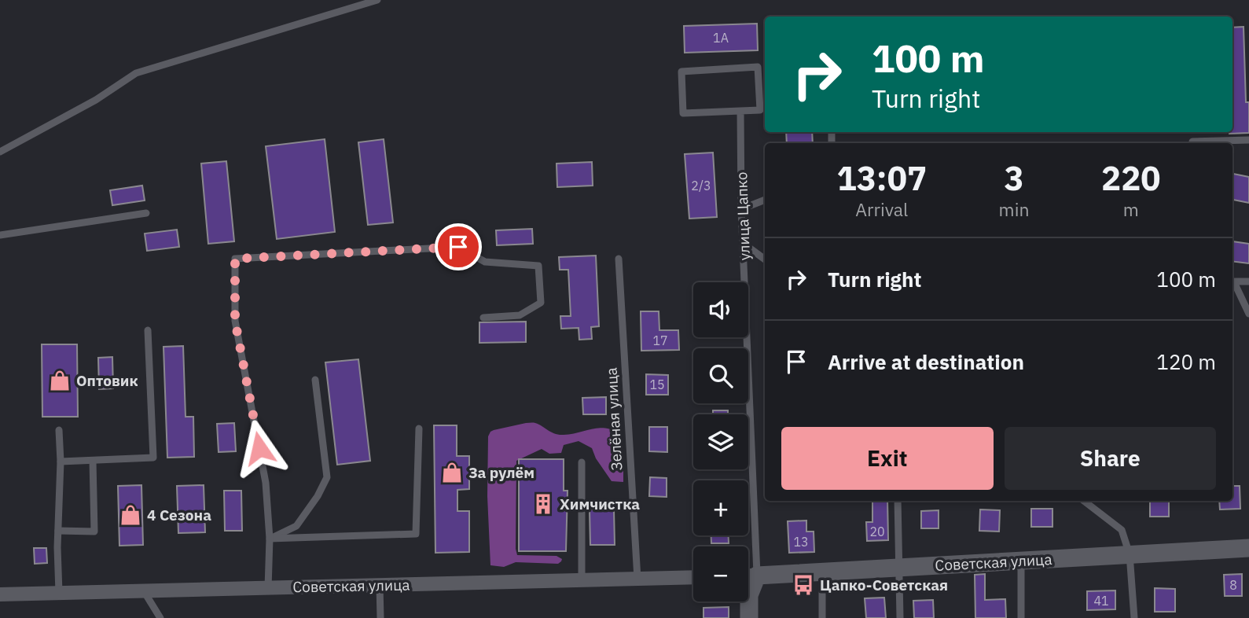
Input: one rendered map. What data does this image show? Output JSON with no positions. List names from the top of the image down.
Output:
{
  "streets": {
    "street": ["улица Цапко", "Советская улица"],
    "lane": ["Зелёная улица"]
  },
  "crossings": [
    ["улица Цапко", "Советская улица"],
    ["Зелёная улица", "Советская улица"]
  ],
  "places": {
    "shop": ["Оптовик", "За рулём", "4 Сезона"],
    "building": ["Химчистка"],
    "bus stop": ["Цапко-Советская"]
  },
  "house_numbers": [
    "1А",
    "2/3",
    "17",
    "15",
    "20",
    "13",
    "8",
    "41"
  ],
  "page": {
    "turn": ["100 m", "Turn right"],
    "eta": [
      "13:07",
      "Arrival",
      "3",
      "min",
      "220",
      "m"
    ],
    "list": [
      {
        "name": "Turn right",
        "value": "100 m"
      },
      {
        "name": "Arrive at destination",
        "value": "120 m"
      }
    ],
    "map_buttons": ["+", "−"],
    "buttons": ["Exit", "Share"]
  }
}
